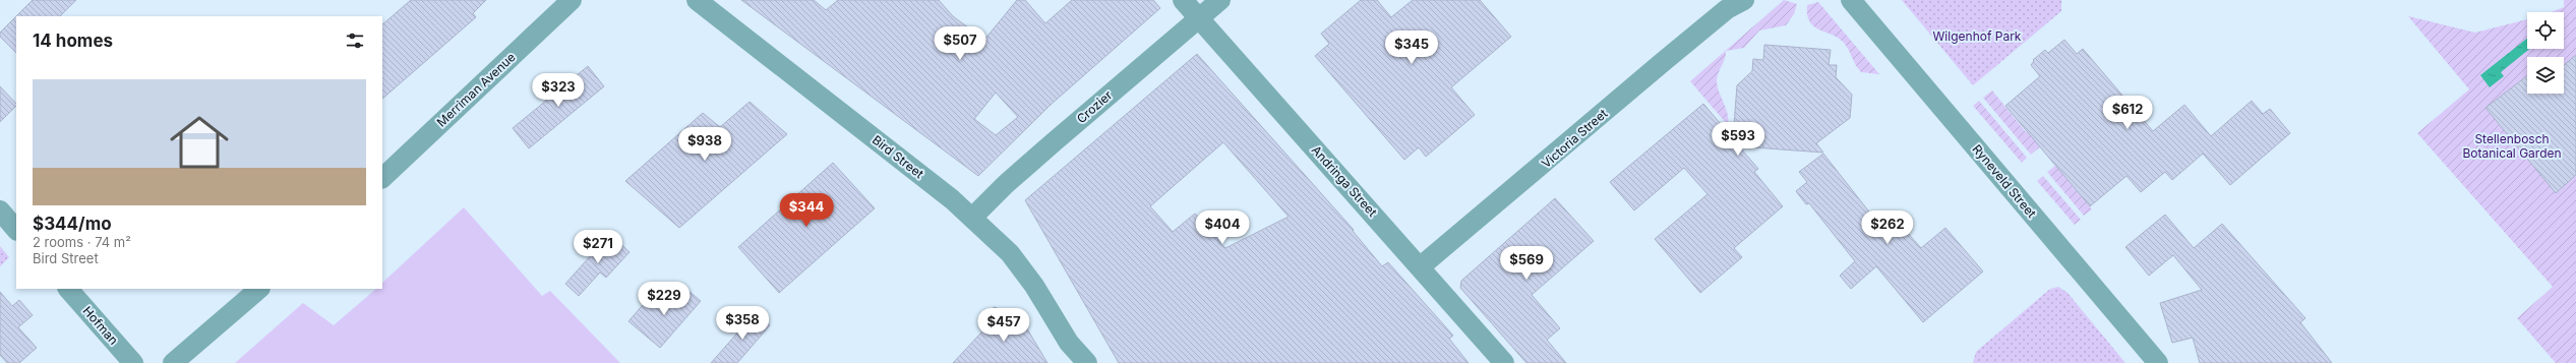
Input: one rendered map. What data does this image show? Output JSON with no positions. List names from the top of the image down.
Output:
{
  "streets": {
    "street": [
      "Merriman Avenue",
      "Crozier",
      "Victoria Street",
      "Bird Street",
      "Andringa Street",
      "Ryneveld Street",
      "Hofman"
    ]
  },
  "crossings": [
    ["Crozier", "Bird Street"],
    ["Crozier", "Andringa Street"],
    ["Victoria Street", "Andringa Street"]
  ],
  "parks": ["Wilgenhof Park", "Stellenbosch Botanical Garden"],
  "page": {
    "heading": "14 homes",
    "price": [
      "$507",
      "$345",
      "$323",
      "$612",
      "$593",
      "$938",
      "$344",
      "$404",
      "$262",
      "$271",
      "$569",
      "$229",
      "$358",
      "$457"
    ],
    "list": [
      {
        "name": "$344/mo",
        "note": "2 rooms · 74 m² · Bird Street"
      }
    ]
  }
}
